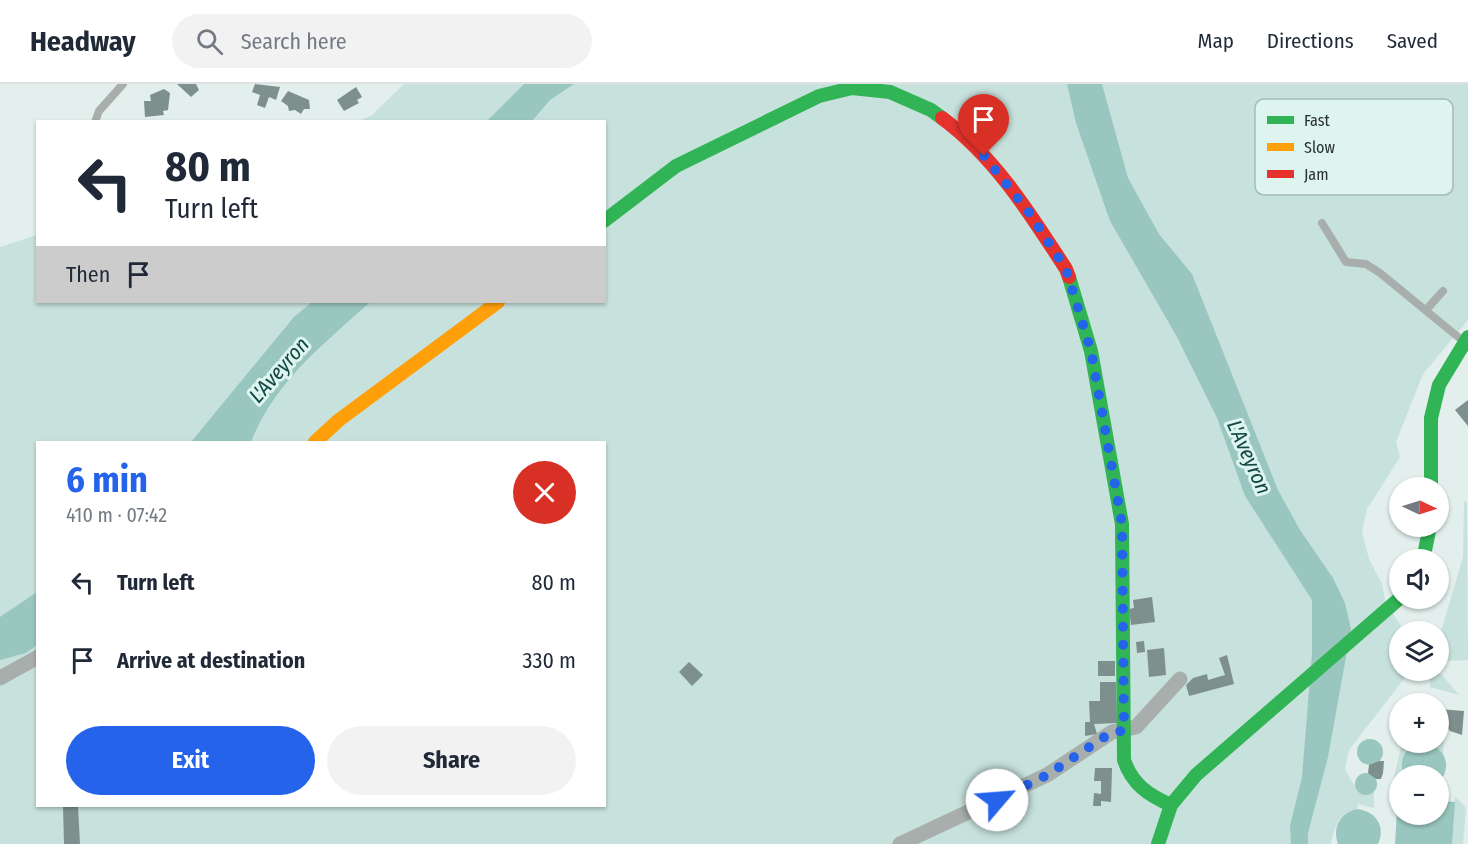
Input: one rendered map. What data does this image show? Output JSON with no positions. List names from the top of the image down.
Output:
{
  "water": ["L'Aveyron"],
  "legend": ["Fast", "Slow", "Jam"],
  "north": "right",
  "page": {
    "header": "Headway",
    "search": "Search here",
    "nav": ["Map", "Directions", "Saved"],
    "turn": ["80 m", "Turn left"],
    "then": "Then",
    "heading": ["6 min", "410 m · 07:42"],
    "map_buttons": ["+", "−"],
    "list": [
      {
        "name": "Turn left",
        "value": "80 m"
      },
      {
        "name": "Arrive at destination",
        "value": "330 m"
      }
    ],
    "buttons": ["Exit", "Share"]
  }
}
